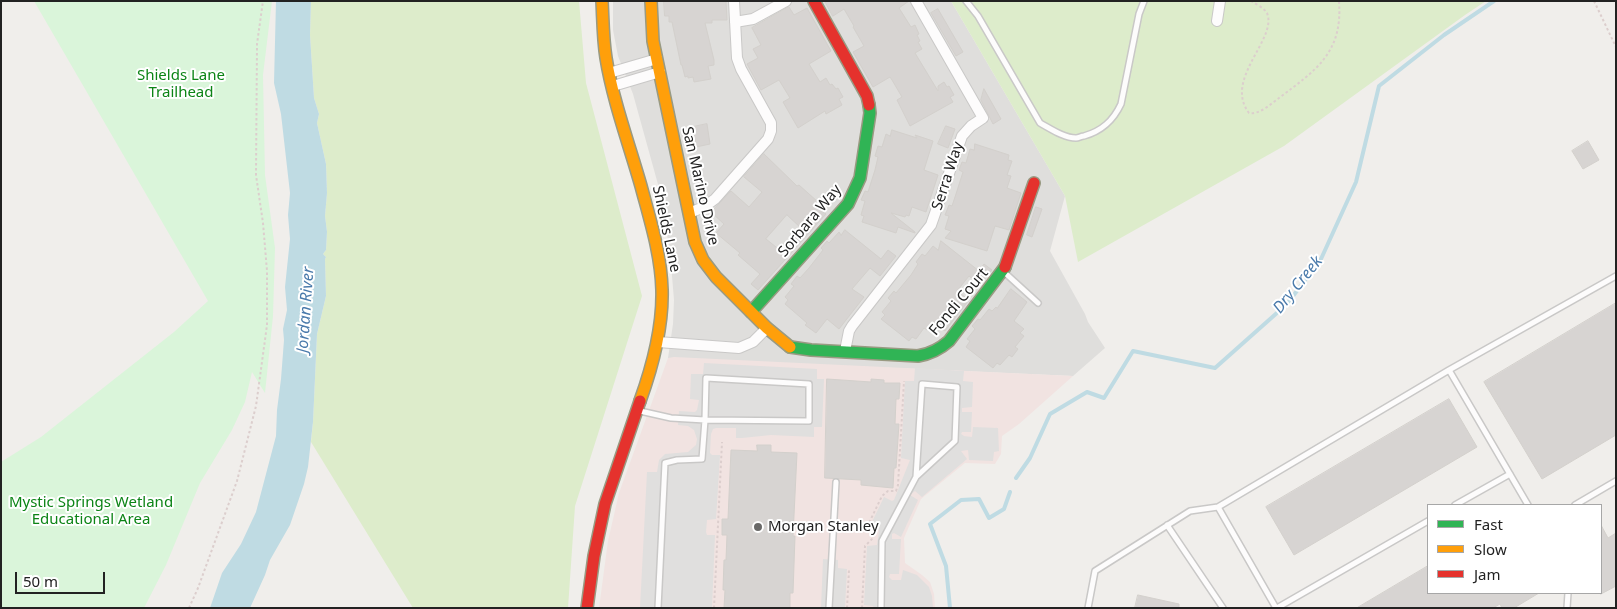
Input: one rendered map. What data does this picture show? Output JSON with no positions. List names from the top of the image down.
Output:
{
  "streets": {
    "street": [
      "Serra Way",
      "San Marino Drive",
      "Sorbara Way",
      "Shields Lane",
      "Fondi Court"
    ]
  },
  "crossings": [
    ["Serra Way", "San Marino Drive"],
    ["Serra Way", "Fondi Court"],
    ["San Marino Drive", "Sorbara Way"],
    ["San Marino Drive", "Fondi Court"]
  ],
  "water": ["Dry Creek", "Jordan River"],
  "parks": ["Shields Lane Trailhead", "Mystic Springs Wetland Educational Area"],
  "places": ["Morgan Stanley"],
  "legend": ["Fast", "Slow", "Jam"],
  "scale_bar": "50 m"
}
